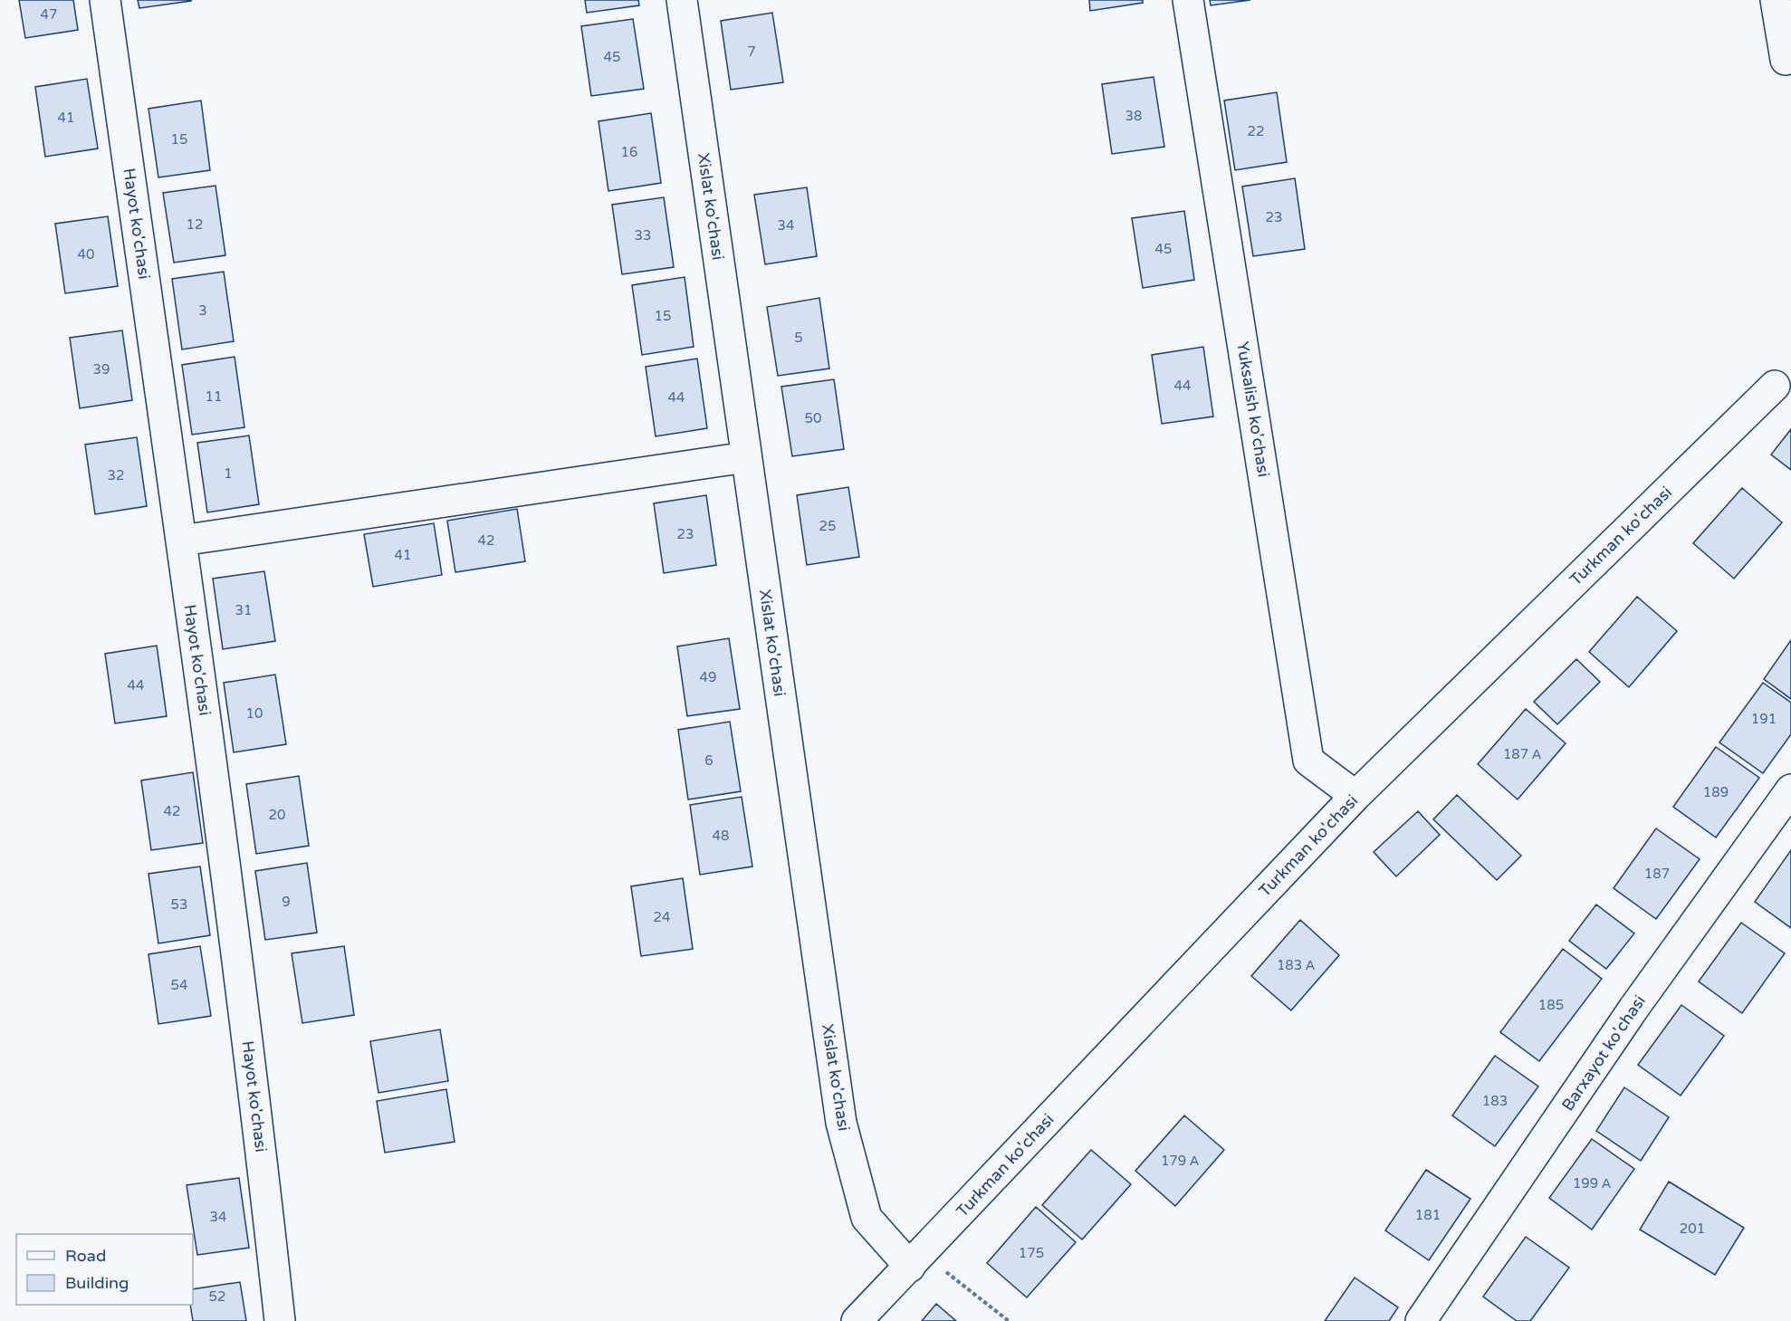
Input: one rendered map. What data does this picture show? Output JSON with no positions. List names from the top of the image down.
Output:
{
  "streets": {
    "street": [
      "Xislat ko'chasi",
      "Hayot ko'chasi",
      "Yuksalish ko'chasi",
      "Turkman ko'chasi",
      "Barxayot ko'chasi"
    ]
  },
  "crossings": [
    ["Xislat ko'chasi", "Turkman ko'chasi"],
    ["Yuksalish ko'chasi", "Turkman ko'chasi"]
  ],
  "house_numbers": [
    "47",
    "7",
    "45",
    "38",
    "41",
    "22",
    "15",
    "16",
    "23",
    "12",
    "34",
    "33",
    "45",
    "40",
    "3",
    "15",
    "5",
    "39",
    "44",
    "11",
    "44",
    "50",
    "1",
    "32",
    "25",
    "23",
    "42",
    "41",
    "31",
    "49",
    "44",
    "10",
    "191",
    "187 А",
    "6",
    "189",
    "42",
    "20",
    "48",
    "187",
    "9",
    "53",
    "24",
    "183 А",
    "54",
    "185",
    "183",
    "179 А",
    "199 А",
    "181",
    "34",
    "201",
    "175",
    "52"
  ],
  "legend": ["Road", "Building"]
}
